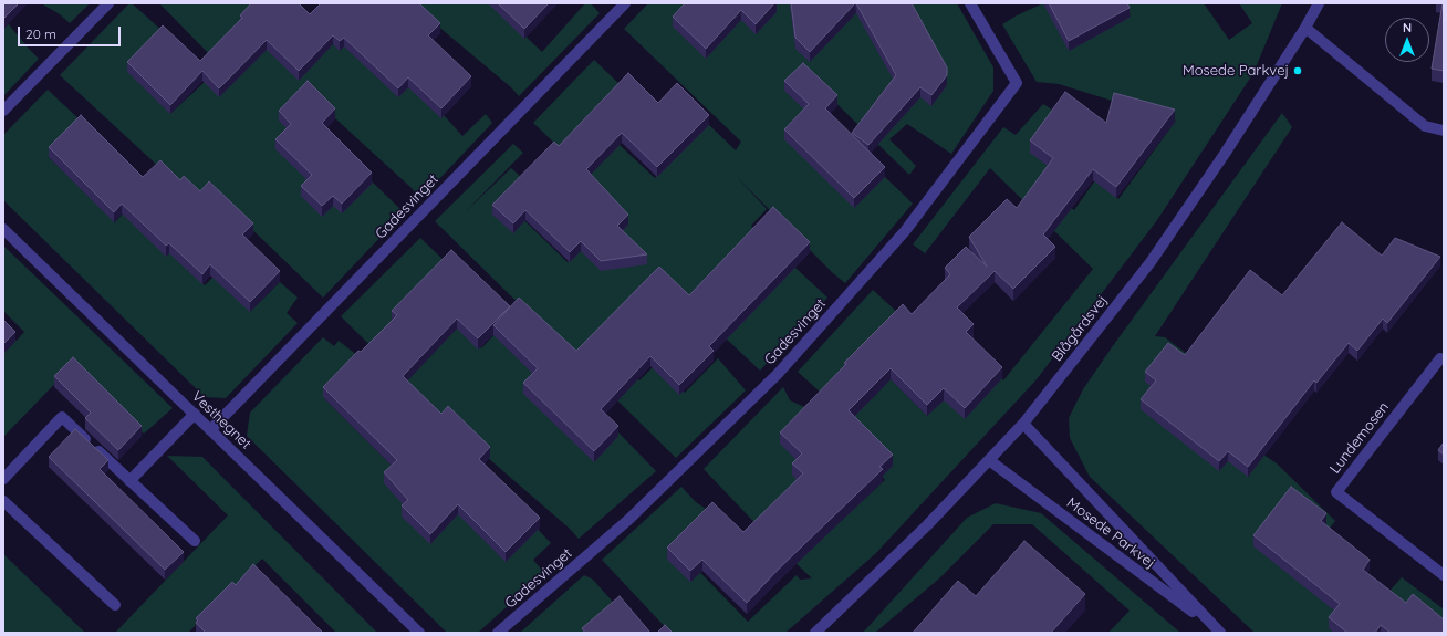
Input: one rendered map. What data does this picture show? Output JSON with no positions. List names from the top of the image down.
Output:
{
  "streets": {
    "street": [
      "Gadesvinget",
      "Blågårdsvej",
      "Vesthegnet",
      "Lundemosen",
      "Mosede Parkvej"
    ]
  },
  "crossings": [
    ["Gadesvinget", "Vesthegnet"],
    ["Blågårdsvej", "Mosede Parkvej"]
  ],
  "places": ["Mosede Parkvej"],
  "scale_bar": "20 m",
  "north": "top"
}
